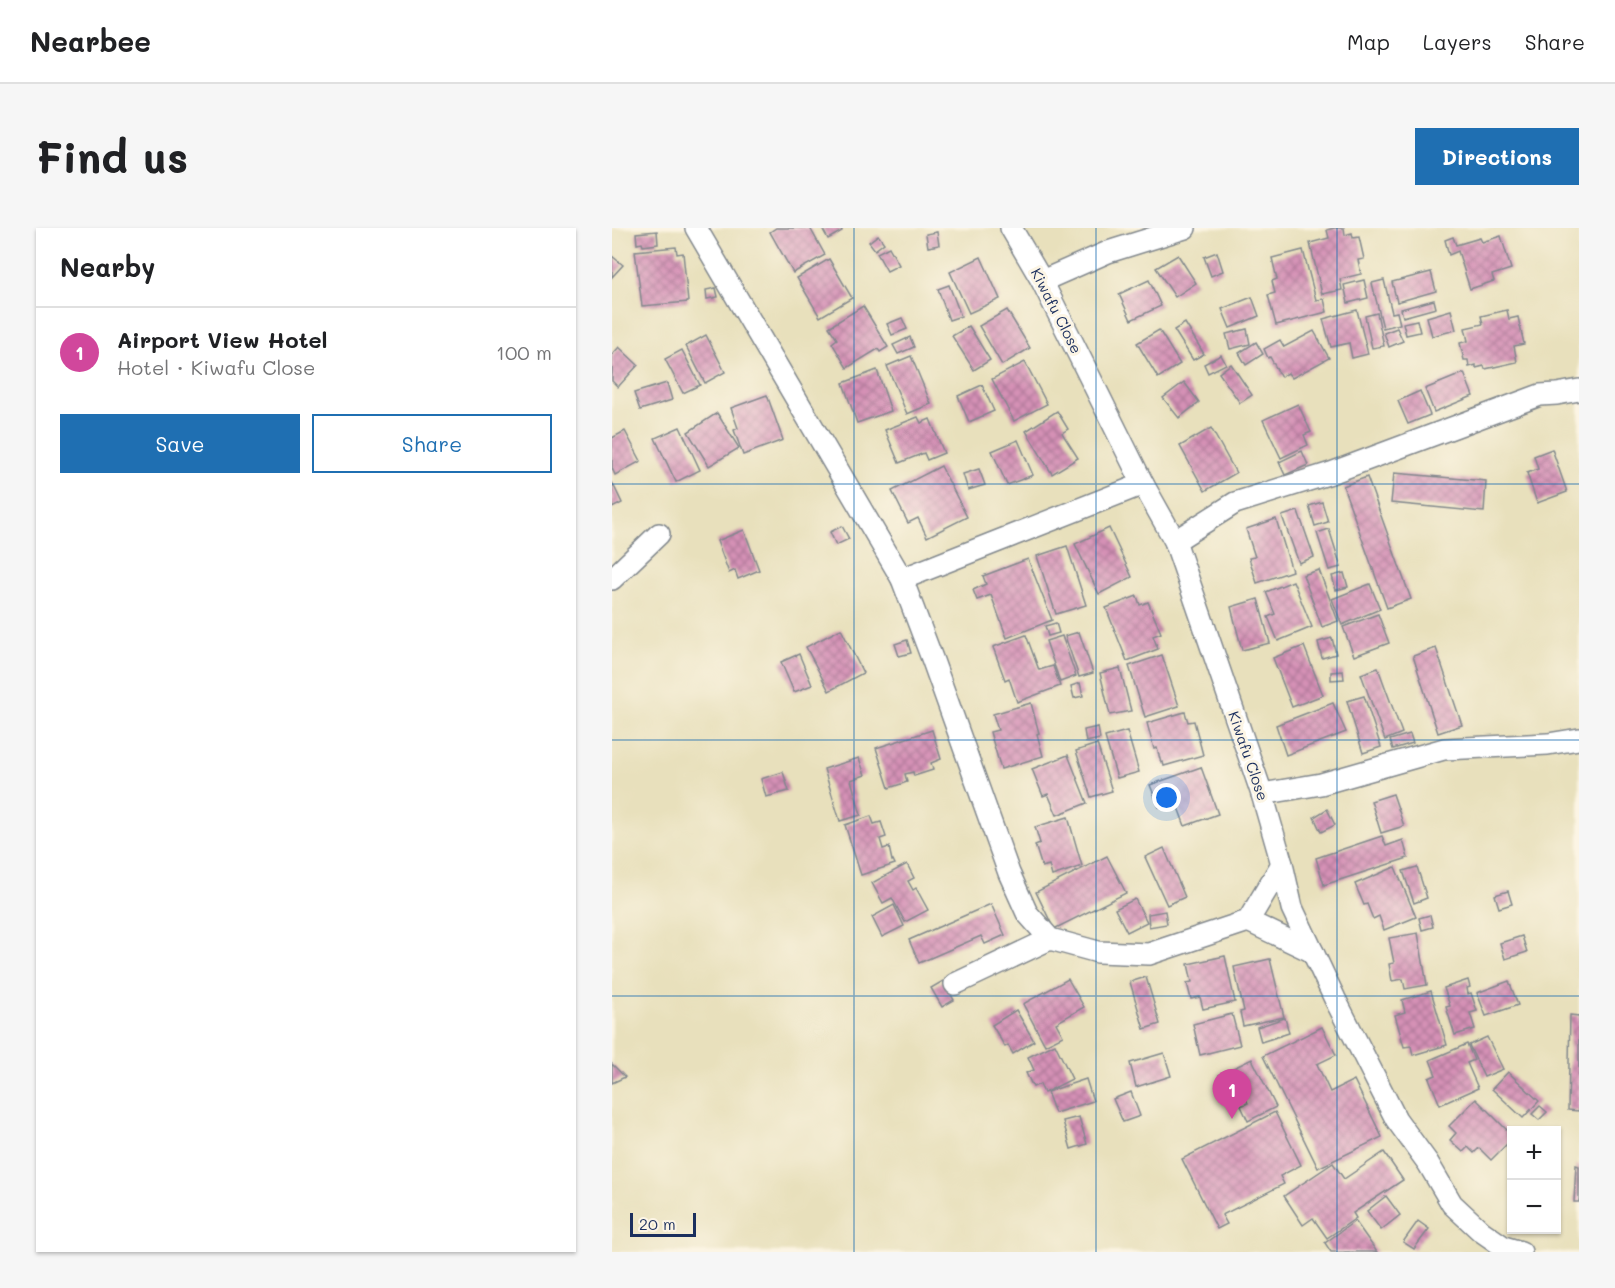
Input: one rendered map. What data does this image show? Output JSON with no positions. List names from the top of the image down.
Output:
{
  "streets": {
    "street": ["Kiwafu Close"]
  },
  "scale_bar": "20 m",
  "page": {
    "header": "Nearbee",
    "nav": ["Map", "Layers", "Share"],
    "buttons": [
      "Directions",
      ["Save", "Share"]
    ],
    "title": "Find us",
    "heading": "Nearby",
    "list": [
      {
        "mark": "1",
        "name": "Airport View Hotel",
        "note": "Hotel · Kiwafu Close",
        "value": "100 m"
      }
    ],
    "pins": "1",
    "map_buttons": ["+", "−"],
    "scale": "20 m"
  }
}
